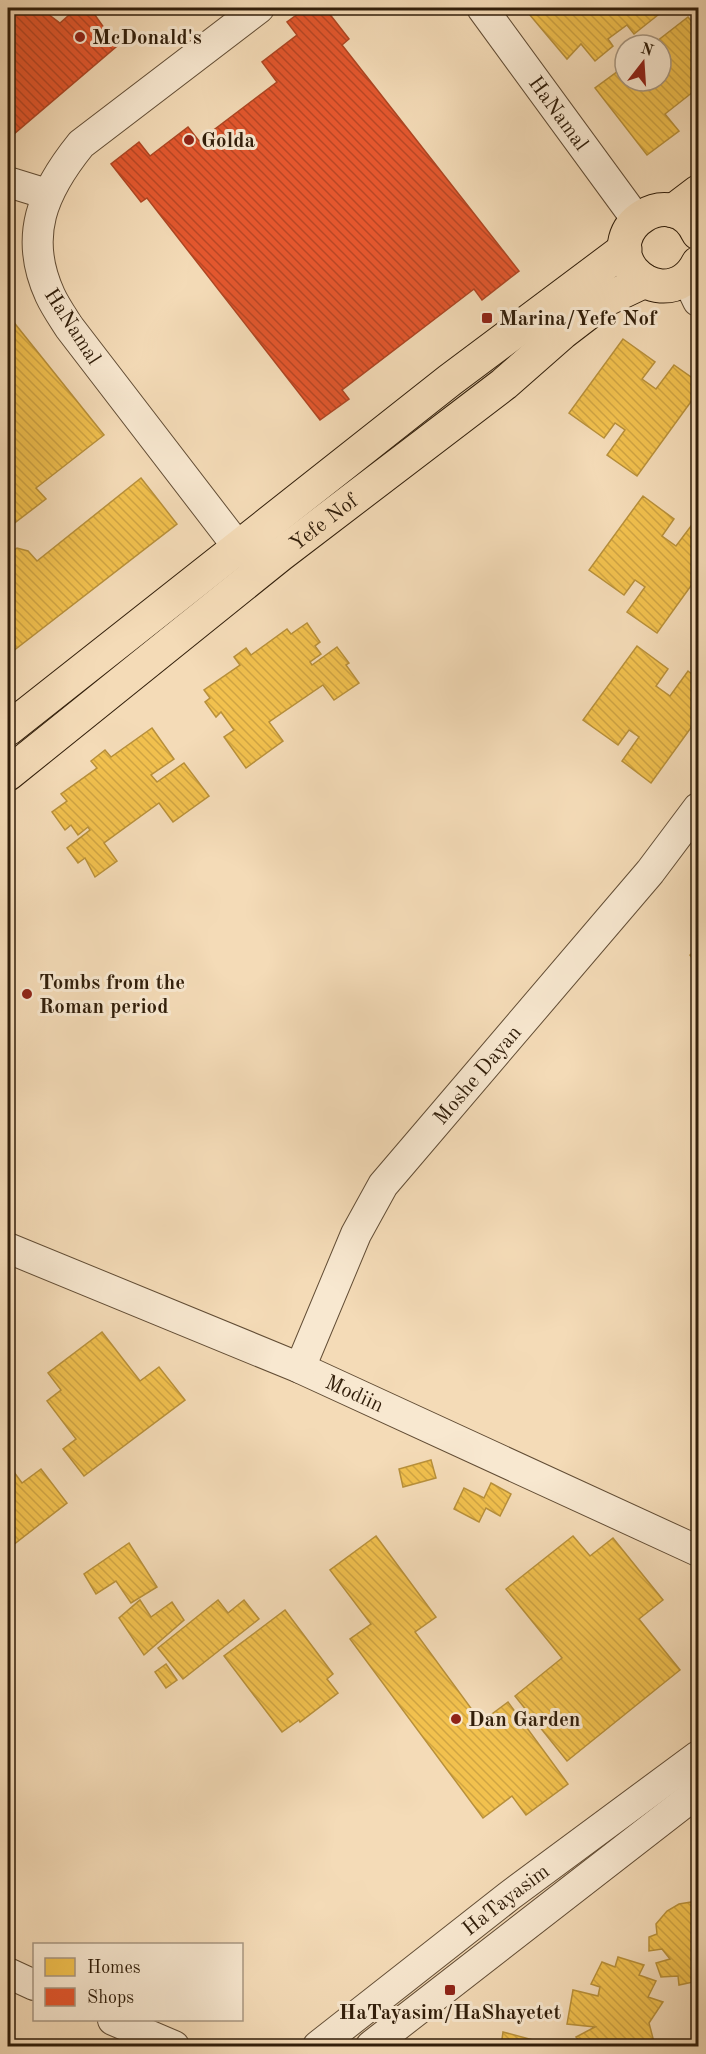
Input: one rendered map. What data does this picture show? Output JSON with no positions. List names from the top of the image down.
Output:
{
  "streets": {
    "main road": ["Yefe Nof"],
    "street": [
      "HaNamal",
      "Moshe Dayan",
      "Modiin",
      "HaTayasim"
    ]
  },
  "crossings": [
    ["HaNamal", "Yefe Nof"],
    ["Moshe Dayan", "Modiin"]
  ],
  "places": {
    "other": [
      "McDonald's",
      "Golda",
      "Tombs from the Roman period",
      "Dan Garden"
    ],
    "transit": ["Marina/Yefe Nof", "HaTayasim/HaShayetet"]
  },
  "legend": ["Homes", "Shops"],
  "north": "top"
}
